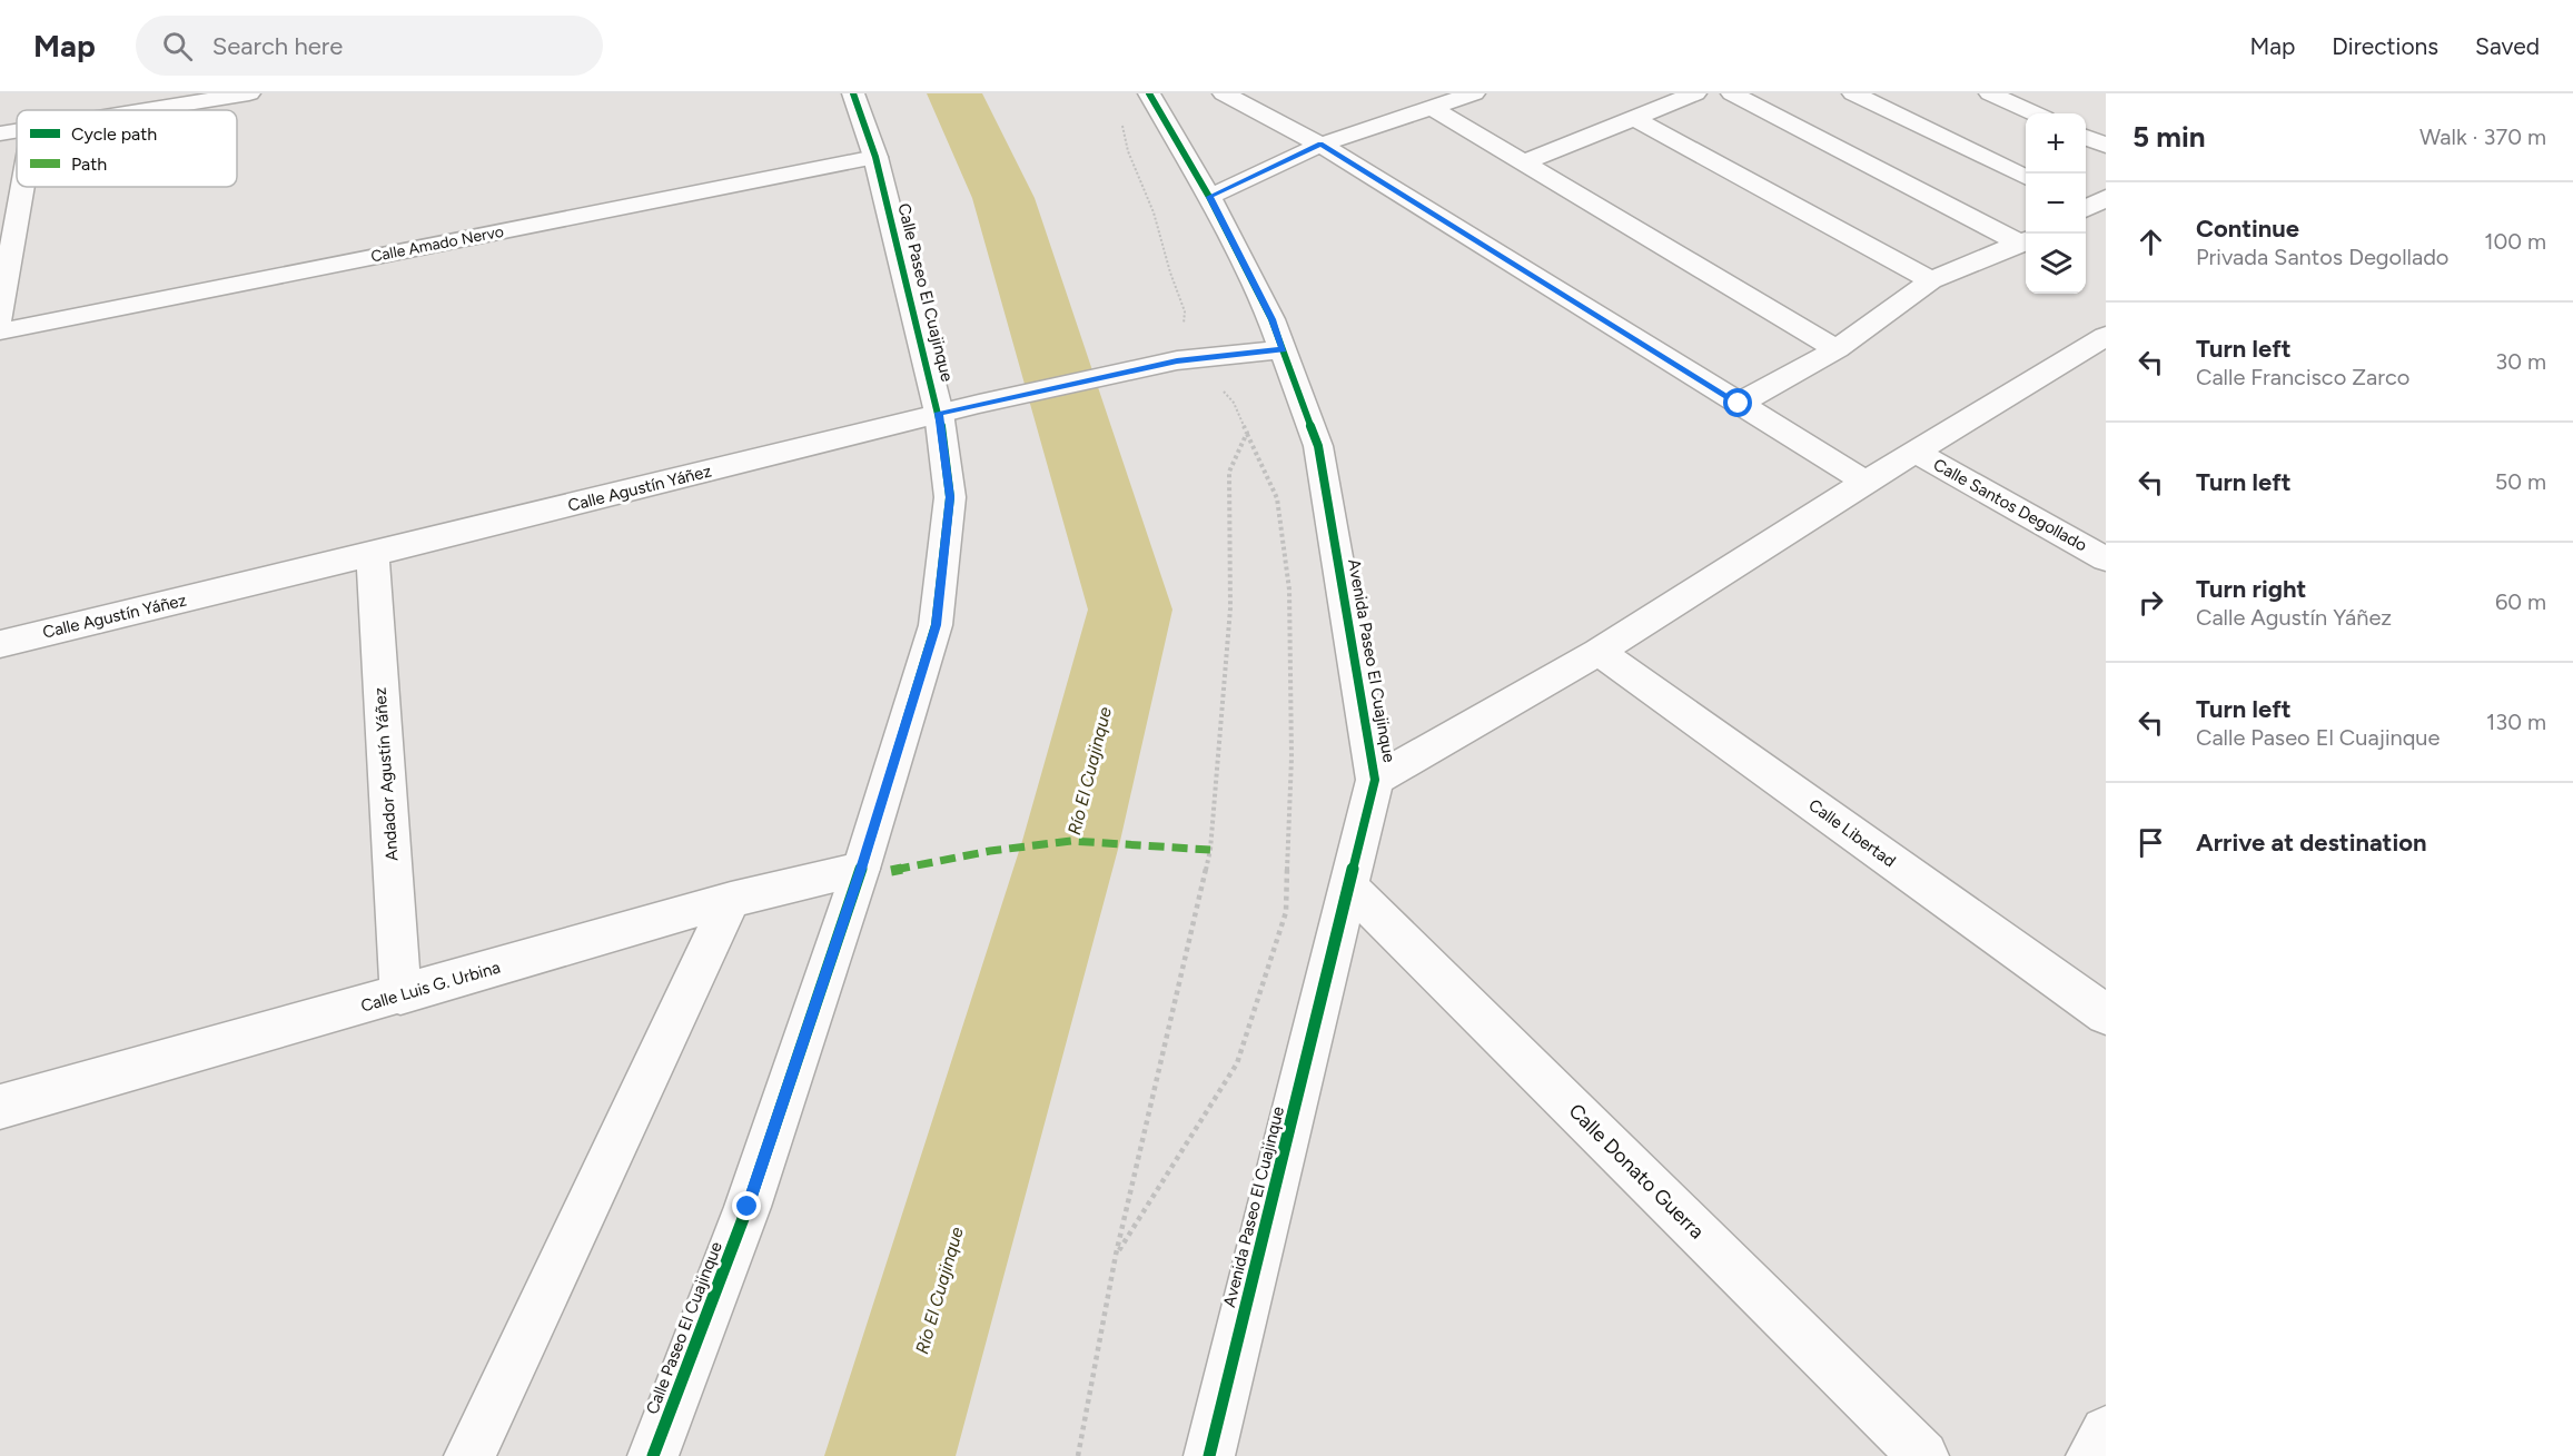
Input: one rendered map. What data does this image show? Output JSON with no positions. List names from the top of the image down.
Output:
{
  "streets": {
    "street": [
      "Calle Amado Nervo",
      "Calle Paseo El Cuajinque",
      "Calle Agustín Yáñez",
      "Calle Santos Degollado",
      "Avenida Paseo El Cuajinque",
      "Andador Agustín Yáñez",
      "Calle Libertad",
      "Calle Luis G. Urbina",
      "Calle Donato Guerra"
    ]
  },
  "crossings": [
    ["Calle Amado Nervo", "Calle Paseo El Cuajinque"],
    ["Calle Paseo El Cuajinque", "Calle Agustín Yáñez"],
    ["Calle Paseo El Cuajinque", "Calle Luis G. Urbina"],
    ["Calle Agustín Yáñez", "Avenida Paseo El Cuajinque"],
    ["Calle Agustín Yáñez", "Andador Agustín Yáñez"],
    ["Avenida Paseo El Cuajinque", "Calle Donato Guerra"],
    ["Andador Agustín Yáñez", "Calle Luis G. Urbina"]
  ],
  "water": ["Río El Cuajinque"],
  "legend": ["Cycle path", "Path"],
  "page": {
    "header": "Map",
    "search": "Search here",
    "nav": ["Map", "Directions", "Saved"],
    "heading": ["5 min", "Walk · 370 m"],
    "map_buttons": ["+", "−"],
    "list": [
      ["Continue", "Privada Santos Degollado", "100 m"],
      ["Turn left", "Calle Francisco Zarco", "30 m"],
      ["Turn left", "50 m"],
      ["Turn right", "Calle Agustín Yáñez", "60 m"],
      ["Turn left", "Calle Paseo El Cuajinque", "130 m"],
      "Arrive at destination"
    ]
  }
}
